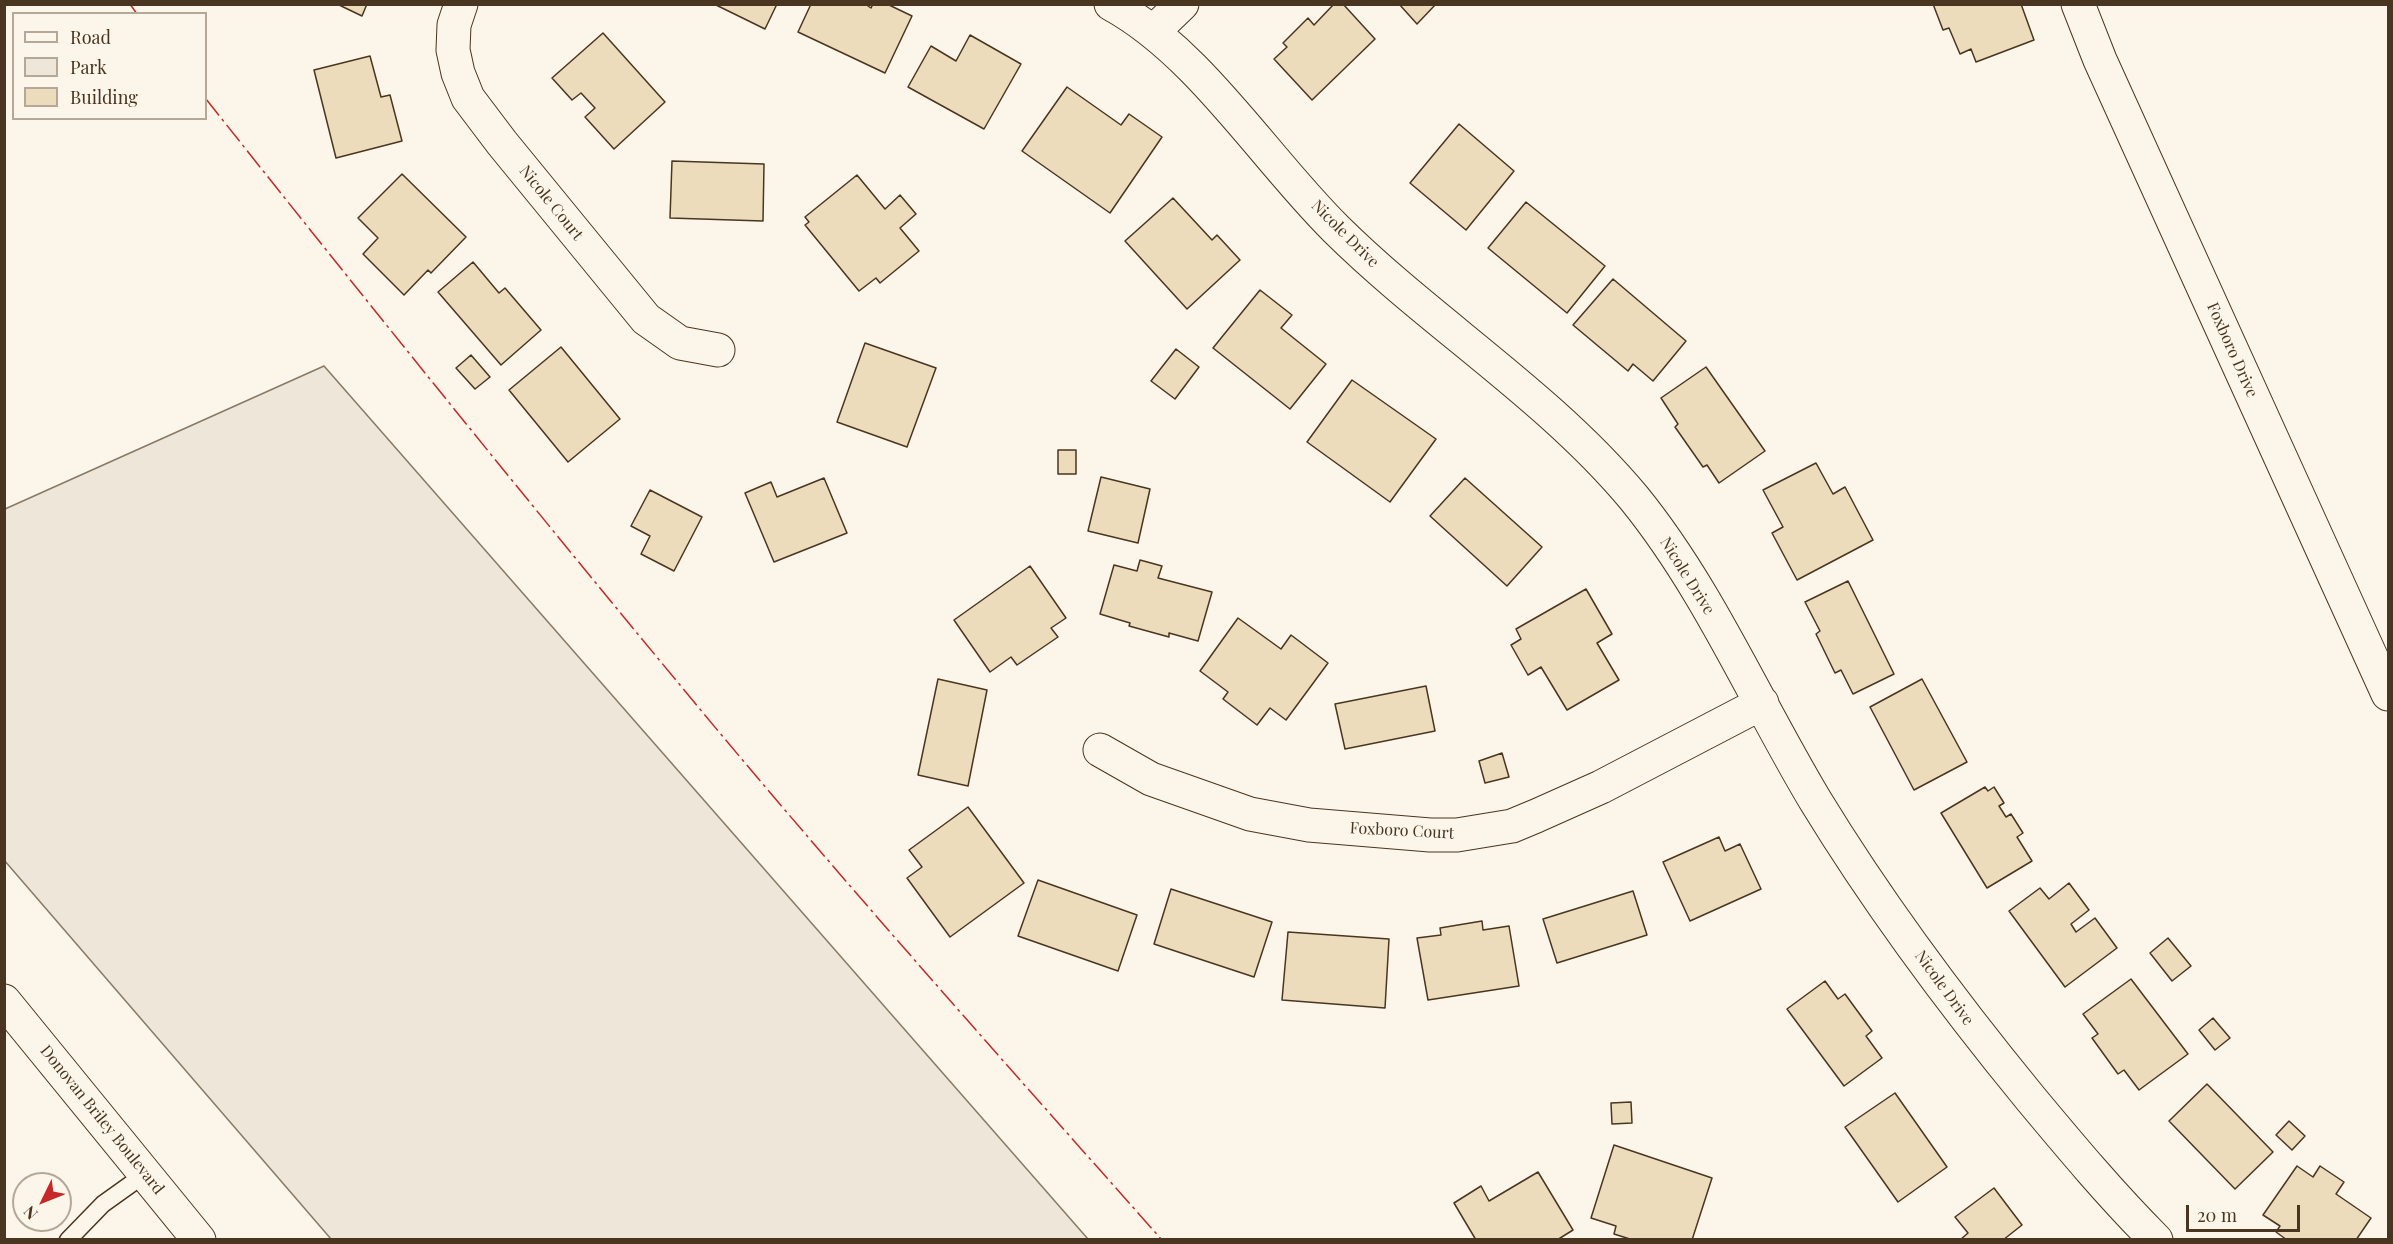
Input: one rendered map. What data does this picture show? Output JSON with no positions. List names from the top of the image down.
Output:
{
  "streets": {
    "street": [
      "Nicole Court",
      "Nicole Drive",
      "Foxboro Drive",
      "Foxboro Court",
      "Donovan Briley Boulevard"
    ]
  },
  "crossings": [
    ["Nicole Drive", "Foxboro Court"]
  ],
  "legend": ["Road", "Park", "Building"],
  "scale_bar": "20 m",
  "north": "bottom left"
}
